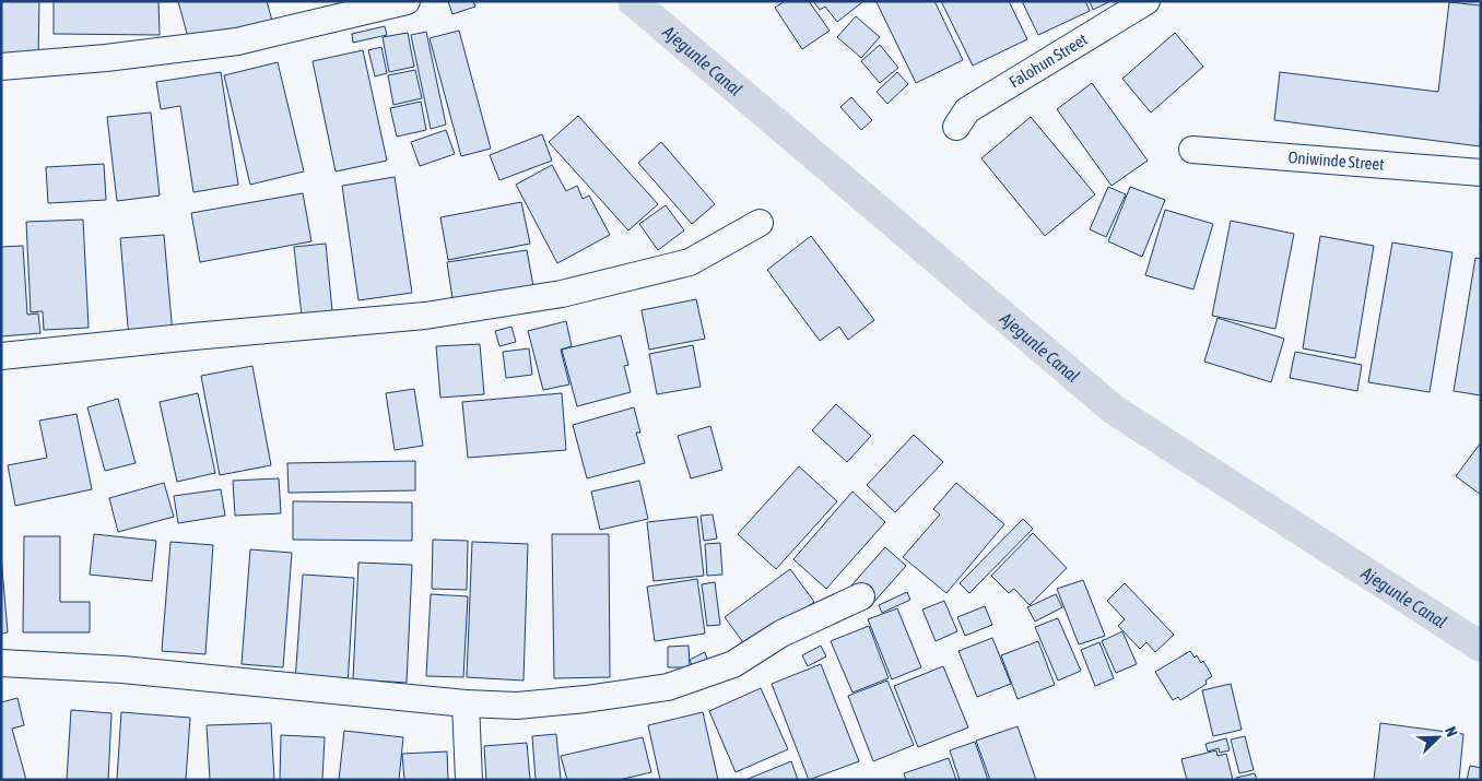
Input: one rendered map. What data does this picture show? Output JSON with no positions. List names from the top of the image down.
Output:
{
  "streets": {
    "street": ["Falohun Street", "Oniwinde Street"]
  },
  "water": ["Ajegunle Canal"],
  "north": "top right"
}
